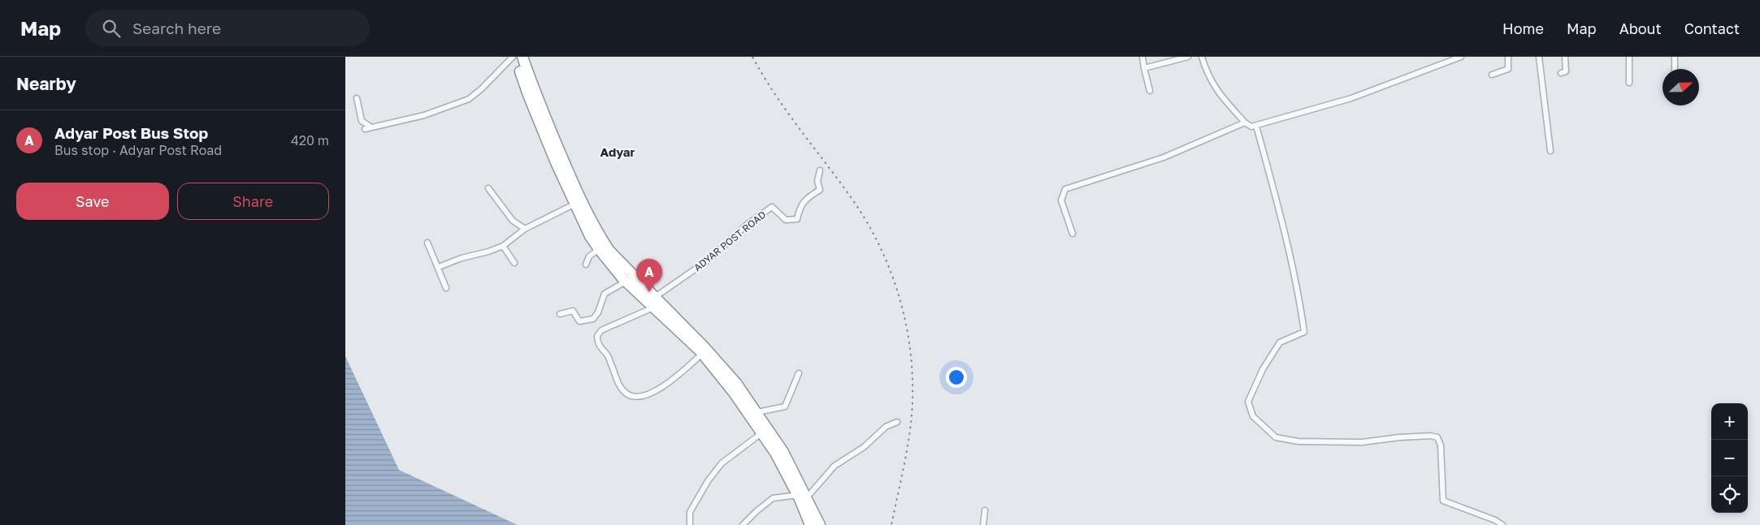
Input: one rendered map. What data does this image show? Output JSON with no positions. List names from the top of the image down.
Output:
{
  "streets": {
    "street": ["ADYAR POST ROAD"]
  },
  "districts": ["Adyar"],
  "north": "right",
  "page": {
    "header": "Map",
    "search": "Search here",
    "nav": [
      "Home",
      "Map",
      "About",
      "Contact"
    ],
    "heading": "Nearby",
    "list": [
      {
        "mark": "A",
        "name": "Adyar Post Bus Stop",
        "note": "Bus stop · Adyar Post Road",
        "value": "420 m"
      }
    ],
    "buttons": ["Save", "Share"],
    "pins": "A",
    "map_buttons": ["+", "−"]
  }
}
